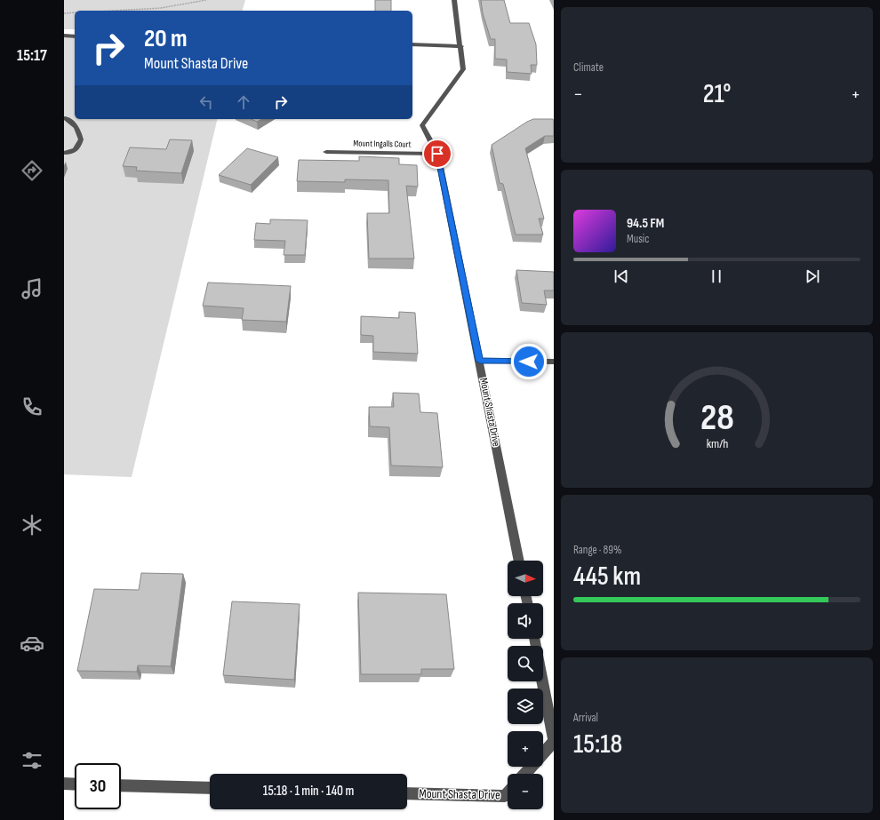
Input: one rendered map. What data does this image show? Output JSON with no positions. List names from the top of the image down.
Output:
{
  "streets": {
    "street": ["Mount Ingalls Court", "Mount Shasta Drive"]
  },
  "crossings": [
    ["Mount Ingalls Court", "Mount Shasta Drive"]
  ],
  "north": "right",
  "page": {
    "tabs": "15:17",
    "tile": [
      "Climate",
      ["Range · 89%", "445 km"],
      ["Arrival", "15:18"]
    ],
    "turn": ["20 m", "Mount Shasta Drive"],
    "heat": ["−", "21°", "+"],
    "song": ["94.5 FM", "Music"],
    "map_buttons": ["+", "−"],
    "limit": "30",
    "trip": "15:18 · 1 min · 140 m",
    "gauge": ["28", "km/h"]
  }
}
